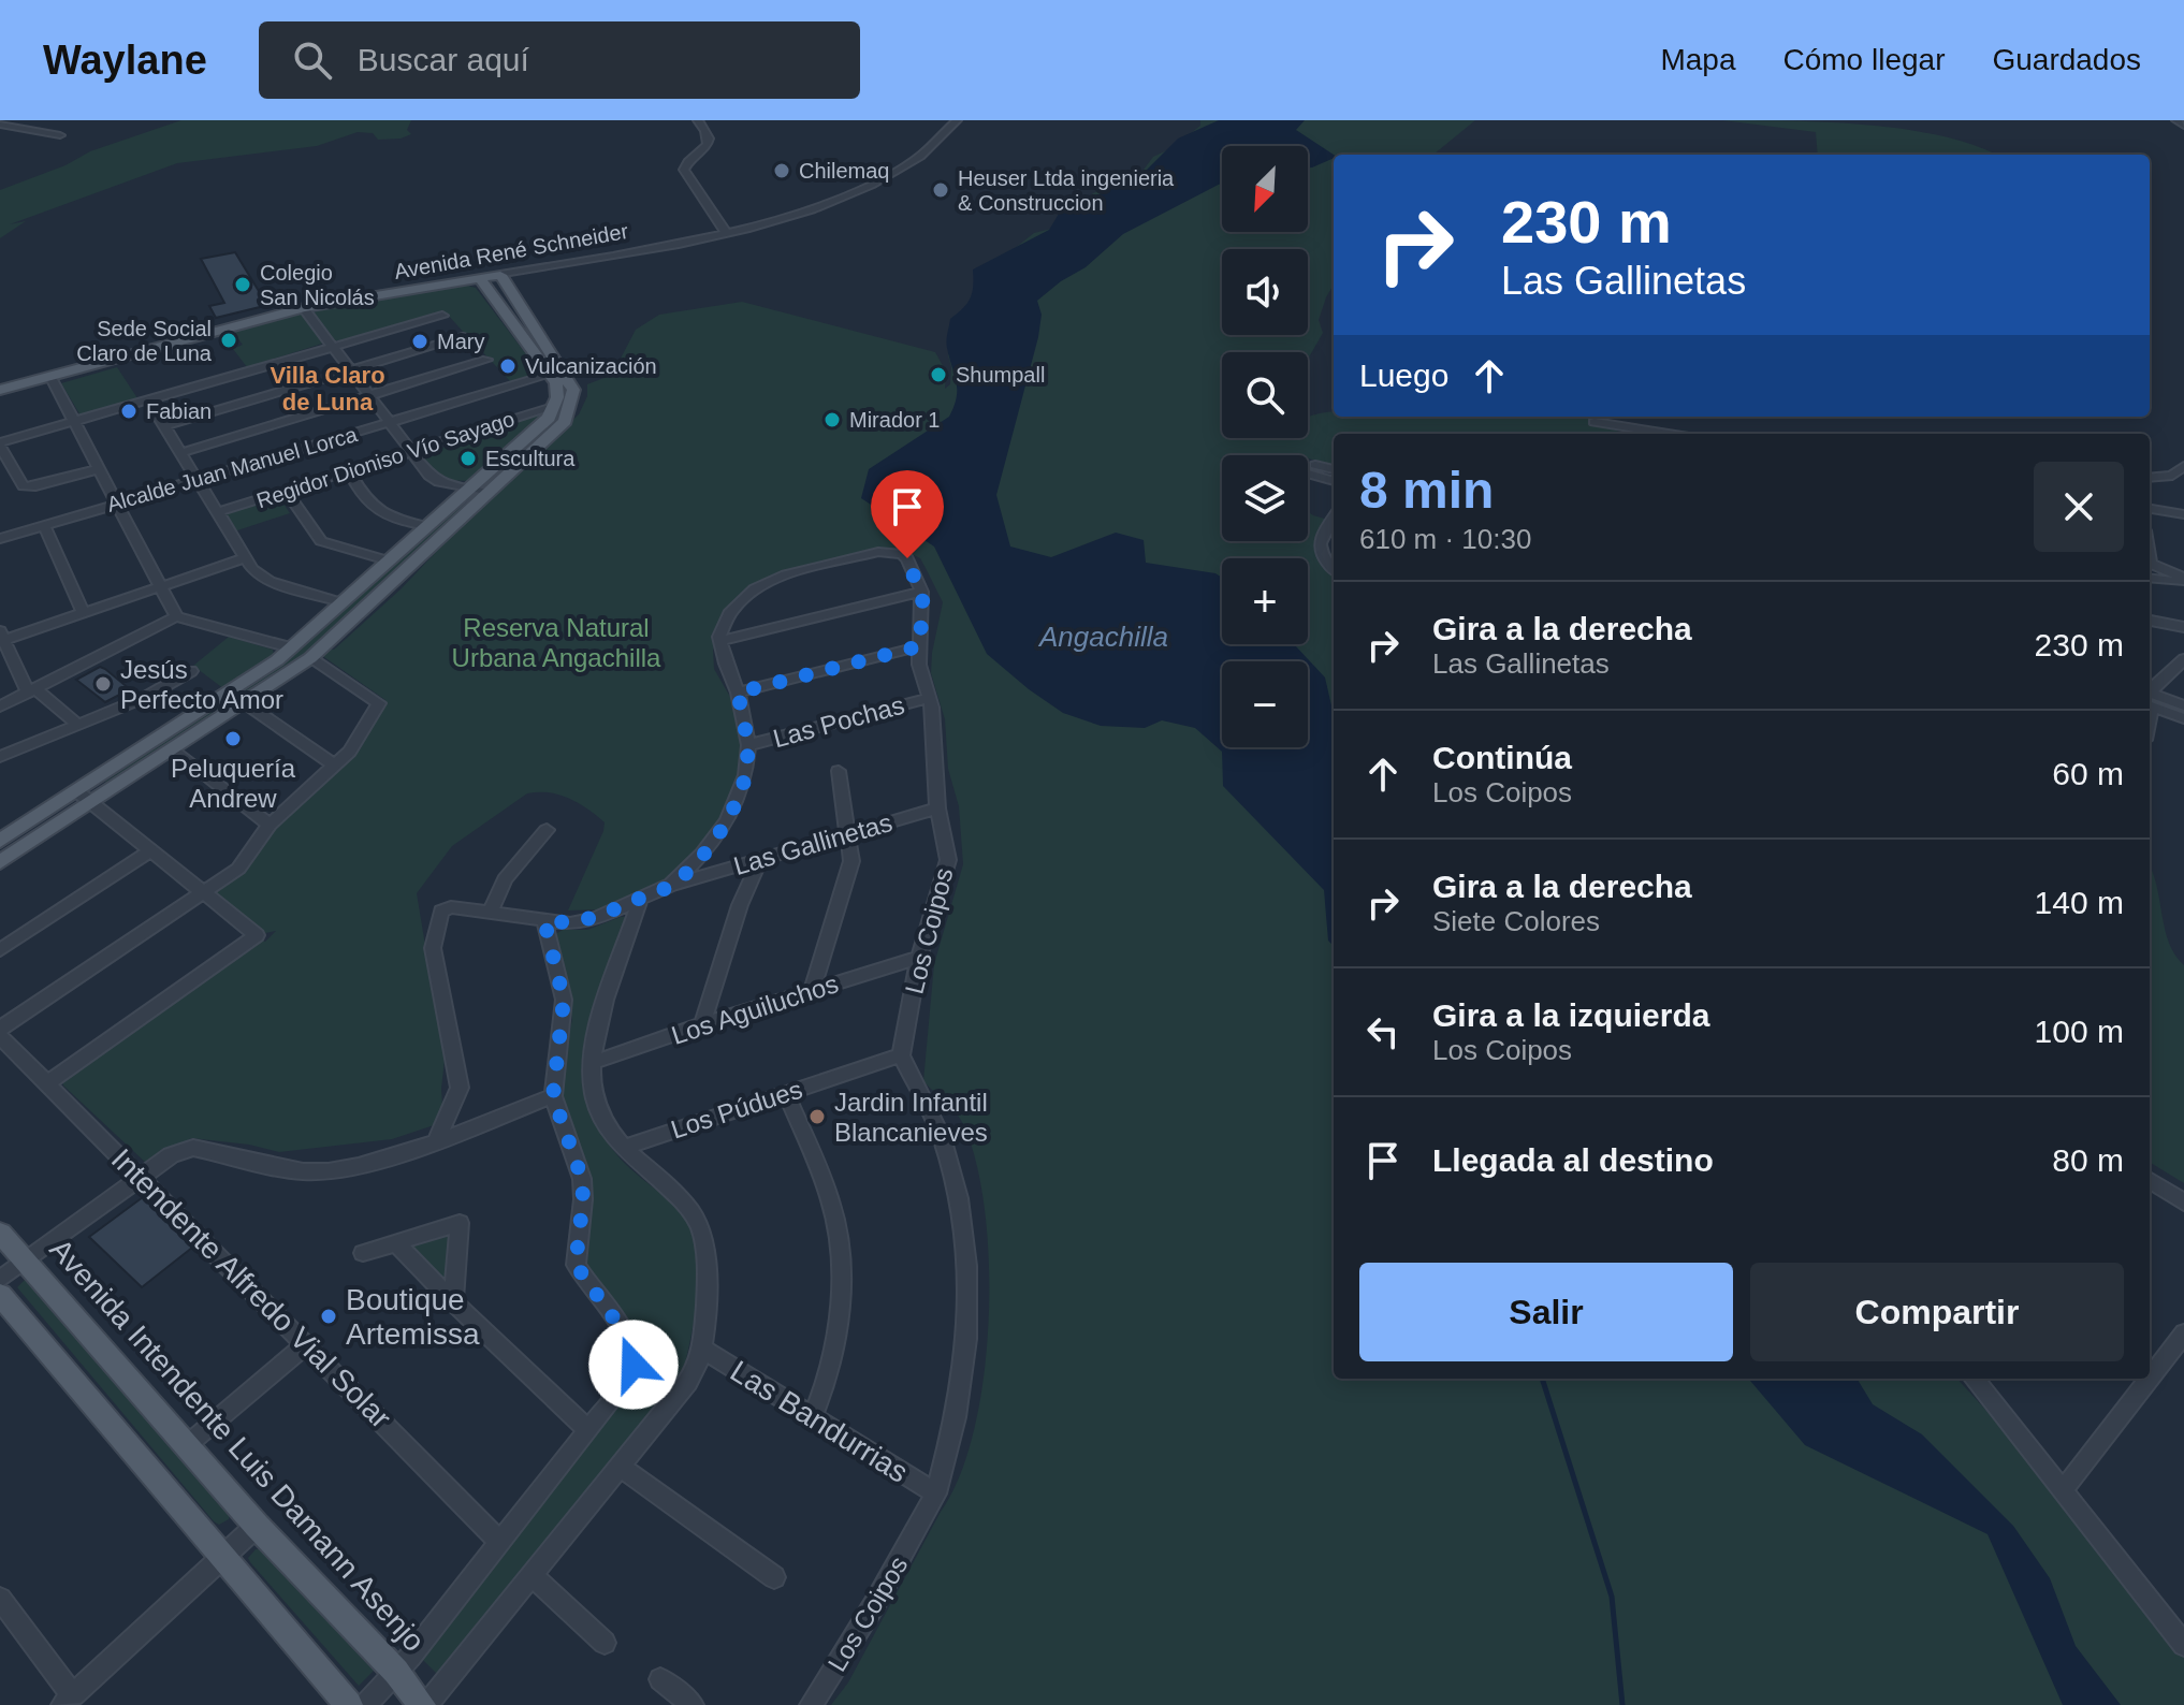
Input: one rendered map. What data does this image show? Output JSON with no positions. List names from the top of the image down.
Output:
{
  "streets": {
    "main road": ["Avenida René Schneider", "Avenida Intendente Luis Damann Asenjo"],
    "street": [
      "Regidor Dioniso Vío Sayago",
      "Alcalde Juan Manuel Lorca",
      "Las Pochas",
      "Las Gallinetas",
      "Los Coipos",
      "Los Aguiluchos",
      "Los Púdues",
      "Intendente Alfredo Vial Solar",
      "Las Bandurrias"
    ]
  },
  "crossings": [
    ["Las Pochas", "Los Coipos"],
    ["Las Gallinetas", "Los Coipos"],
    ["Los Coipos", "Los Aguiluchos"],
    ["Los Coipos", "Los Púdues"],
    ["Los Coipos", "Las Bandurrias"]
  ],
  "districts": ["Villa Claro de Luna"],
  "water": ["Angachilla"],
  "parks": ["Reserva Natural Urbana Angachilla"],
  "places": [
    "Chilemaq",
    "Heuser Ltda ingenieria & Construccion",
    "Colegio San Nicolás",
    "Sede Social Claro de Luna",
    "Mary",
    "Vulcanización",
    "Shumpall",
    "Fabian",
    "Mirador 1",
    "Escultura",
    "Jesús Perfecto Amor",
    "Peluquería Andrew",
    "Jardin Infantil Blancanieves",
    "Boutique Artemissa"
  ],
  "north": "bottom left",
  "page": {
    "header": "Waylane",
    "search": "Buscar aquí",
    "nav": ["Mapa", "Cómo llegar", "Guardados"],
    "map_buttons": ["+", "−"],
    "turn": ["230 m", "Las Gallinetas"],
    "then": "Luego",
    "heading": ["8 min", "610 m · 10:30"],
    "list": [
      {
        "name": "Gira a la derecha",
        "note": "Las Gallinetas",
        "value": "230 m"
      },
      {
        "name": "Continúa",
        "note": "Los Coipos",
        "value": "60 m"
      },
      {
        "name": "Gira a la derecha",
        "note": "Siete Colores",
        "value": "140 m"
      },
      {
        "name": "Gira a la izquierda",
        "note": "Los Coipos",
        "value": "100 m"
      },
      {
        "name": "Llegada al destino",
        "value": "80 m"
      }
    ],
    "buttons": ["Salir", "Compartir"]
  }
}
